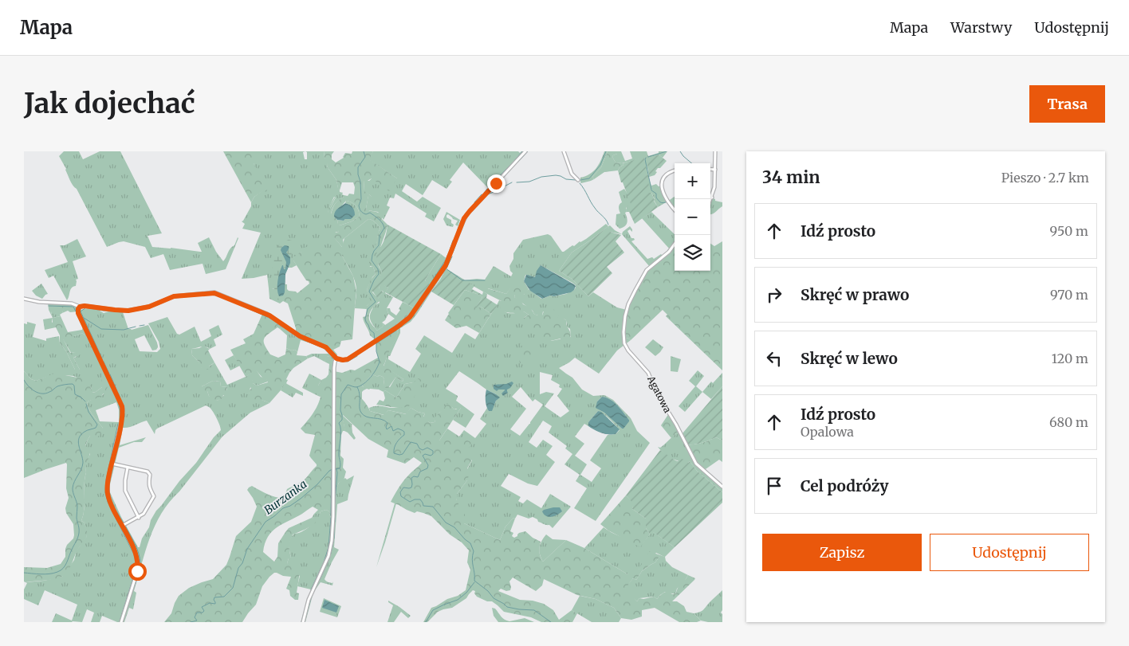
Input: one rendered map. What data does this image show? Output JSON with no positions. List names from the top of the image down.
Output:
{
  "streets": {
    "street": ["Agatowa"]
  },
  "water": ["Burzanka"],
  "page": {
    "header": "Mapa",
    "nav": ["Mapa", "Warstwy", "Udostępnij"],
    "buttons": [
      "Trasa",
      ["Zapisz", "Udostępnij"]
    ],
    "title": "Jak dojechać",
    "heading": ["34 min", "Pieszo · 2.7 km"],
    "map_buttons": ["+", "−"],
    "list": [
      ["Idź prosto", "950 m"],
      ["Skręć w prawo", "970 m"],
      ["Skręć w lewo", "120 m"],
      ["Idź prosto", "Opalowa", "680 m"],
      "Cel podróży"
    ]
  }
}
